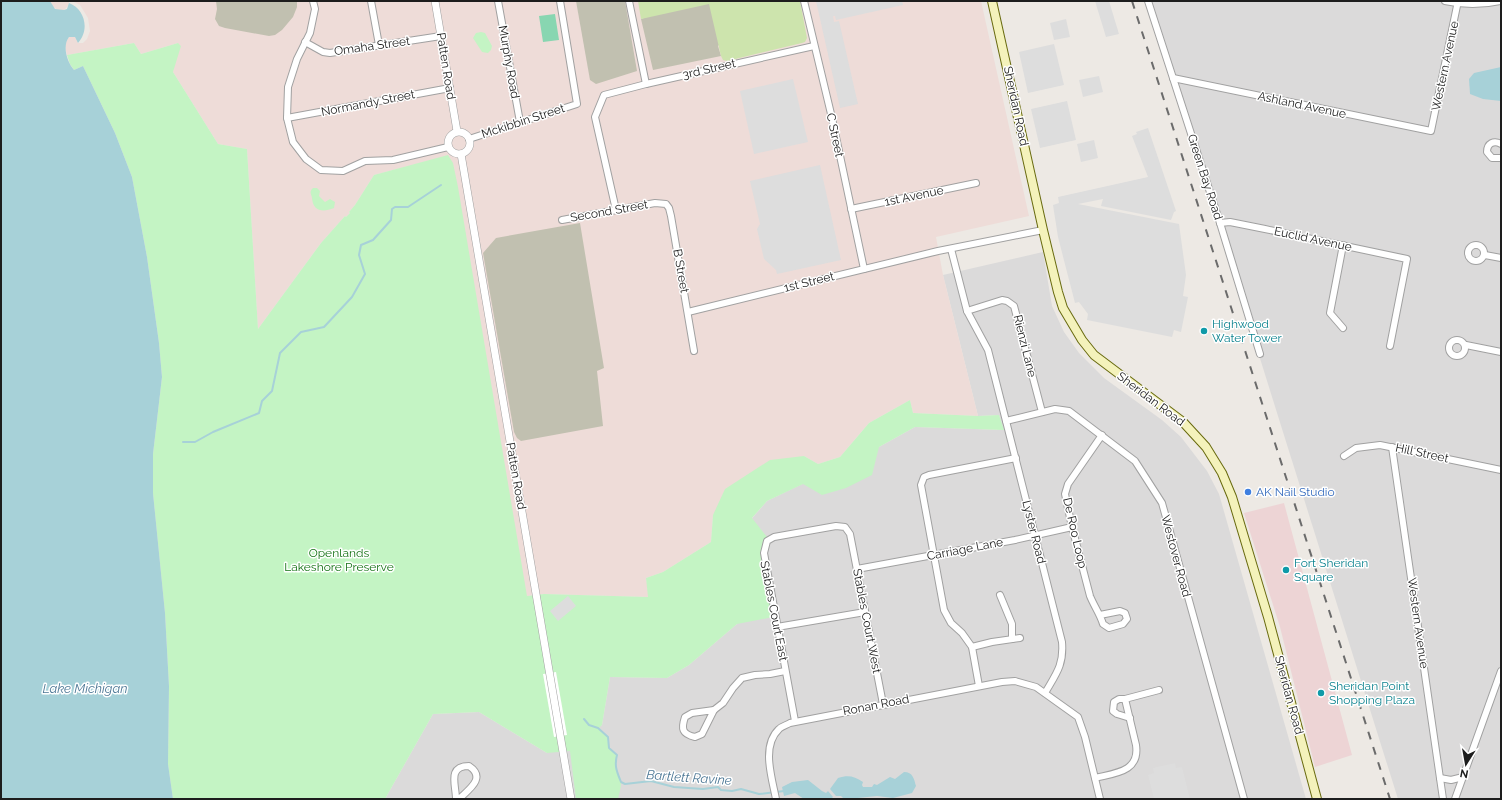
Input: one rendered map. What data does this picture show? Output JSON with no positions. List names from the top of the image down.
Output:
{
  "streets": {
    "main road": ["Sheridan Road"],
    "street": [
      "Omaha Street",
      "Murphy Road",
      "Patten Road",
      "Western Avenue",
      "3rd Street",
      "Normandy Street",
      "Ashland Avenue",
      "Mckibbin Street",
      "C Street",
      "Green Bay Road",
      "1st Avenue",
      "Second Street",
      "Euclid Avenue",
      "B Street",
      "1st Street",
      "Rienzi Lane",
      "Hill Street",
      "Lyster Road",
      "De Roo Loop",
      "Carriage Lane",
      "Westover Road",
      "Stables Court East",
      "Stables Court West",
      "Ronan Road"
    ]
  },
  "crossings": [
    ["Omaha Street", "Patten Road"],
    ["Murphy Road", "Mckibbin Street"],
    ["Patten Road", "Normandy Street"],
    ["Patten Road", "Mckibbin Street"],
    ["Western Avenue", "Ashland Avenue"],
    ["Western Avenue", "Hill Street"],
    ["3rd Street", "C Street"],
    ["3rd Street", "Second Street"],
    ["Ashland Avenue", "Green Bay Road"],
    ["Sheridan Road", "1st Street"],
    ["C Street", "1st Avenue"],
    ["C Street", "1st Street"],
    ["Green Bay Road", "Euclid Avenue"],
    ["Second Street", "B Street"],
    ["B Street", "1st Street"],
    ["1st Street", "Lyster Road"],
    ["Rienzi Lane", "Lyster Road"],
    ["Rienzi Lane", "Westover Road"],
    ["Lyster Road", "Carriage Lane"],
    ["Lyster Road", "Westover Road"],
    ["Lyster Road", "Ronan Road"],
    ["De Roo Loop", "Carriage Lane"],
    ["De Roo Loop", "Westover Road"],
    ["Carriage Lane", "Stables Court West"],
    ["Stables Court East", "Stables Court West"],
    ["Stables Court East", "Ronan Road"],
    ["Stables Court West", "Ronan Road"]
  ],
  "water": ["Lake Michigan", "Bartlett Ravine"],
  "parks": ["Openlands Lakeshore Preserve"],
  "places": [
    "Highwood Water Tower",
    "AK Nail Studio",
    "Fort Sheridan Square",
    "Sheridan Point Shopping Plaza"
  ],
  "north": "bottom"
}
